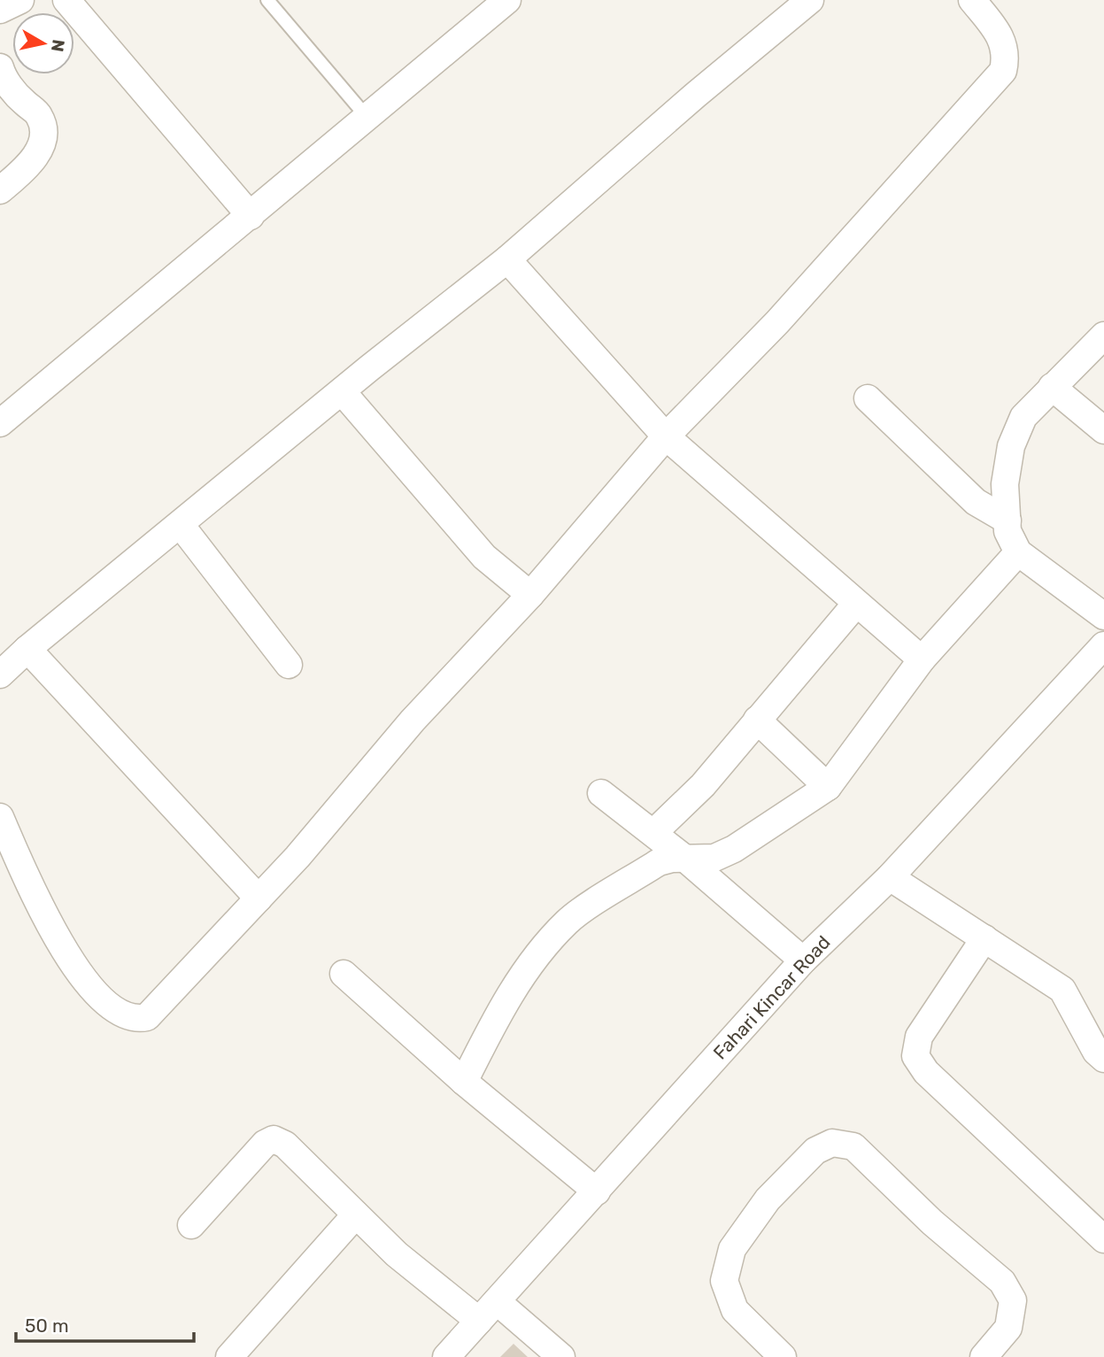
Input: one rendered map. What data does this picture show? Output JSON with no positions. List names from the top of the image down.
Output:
{
  "streets": {
    "street": ["Fahari Kincar Road"]
  },
  "scale_bar": "50 m",
  "north": "right"
}
